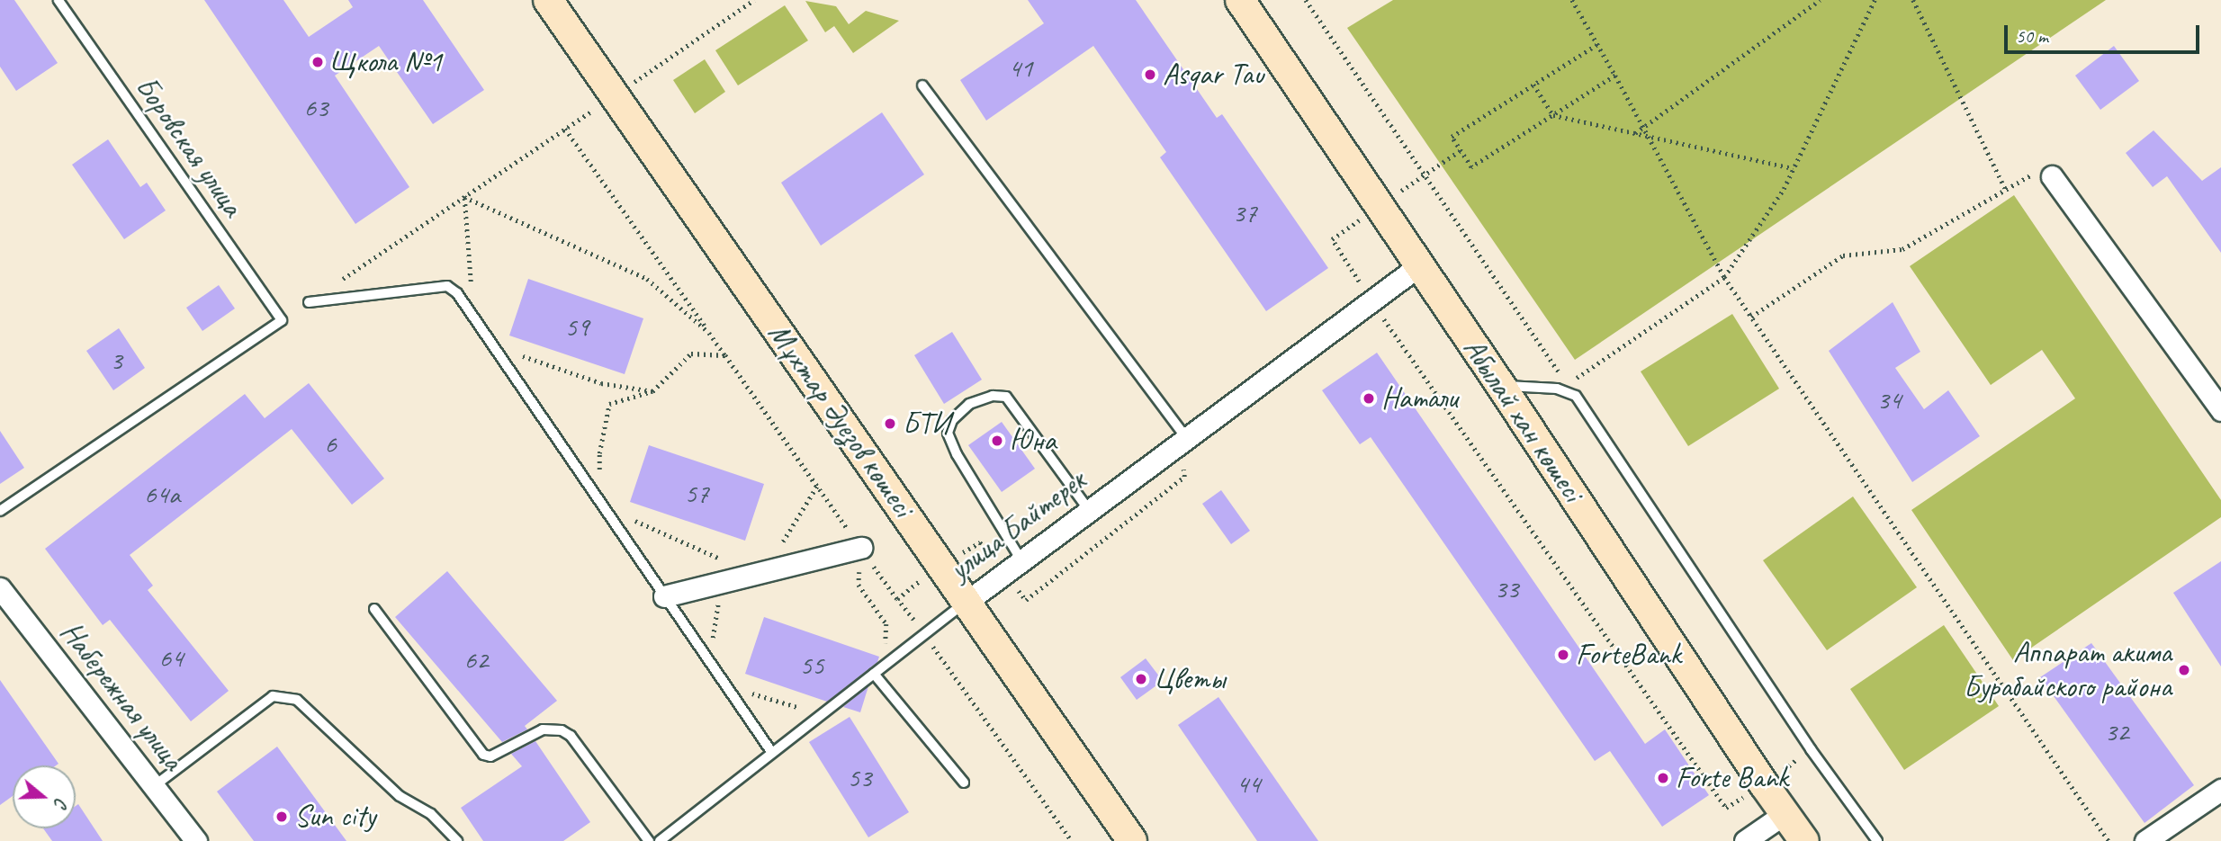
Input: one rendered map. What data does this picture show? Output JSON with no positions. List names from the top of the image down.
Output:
{
  "streets": {
    "main road": ["Мұхтар Әуезов көшесі", "Абылай хан көшесі"],
    "street": ["улица Байтерек", "Набережная улица"],
    "lane": ["Боровская улица"]
  },
  "crossings": [
    ["Мұхтар Әуезов көшесі", "улица Байтерек"],
    ["Абылай хан көшесі", "улица Байтерек"]
  ],
  "places": [
    "Щкола №1",
    "Asqar Tau",
    "Натали",
    "БТИ",
    "Юна",
    "ForteBank",
    "Аппарат акима Бурабайского района",
    "Цветы",
    "Forte Bank",
    "Sun city"
  ],
  "house_numbers": [
    "41",
    "63",
    "37",
    "59",
    "3",
    "34",
    "6",
    "57",
    "64а",
    "33",
    "64",
    "62",
    "55",
    "32",
    "53",
    "44"
  ],
  "scale_bar": "50 m",
  "north": "right"
}
